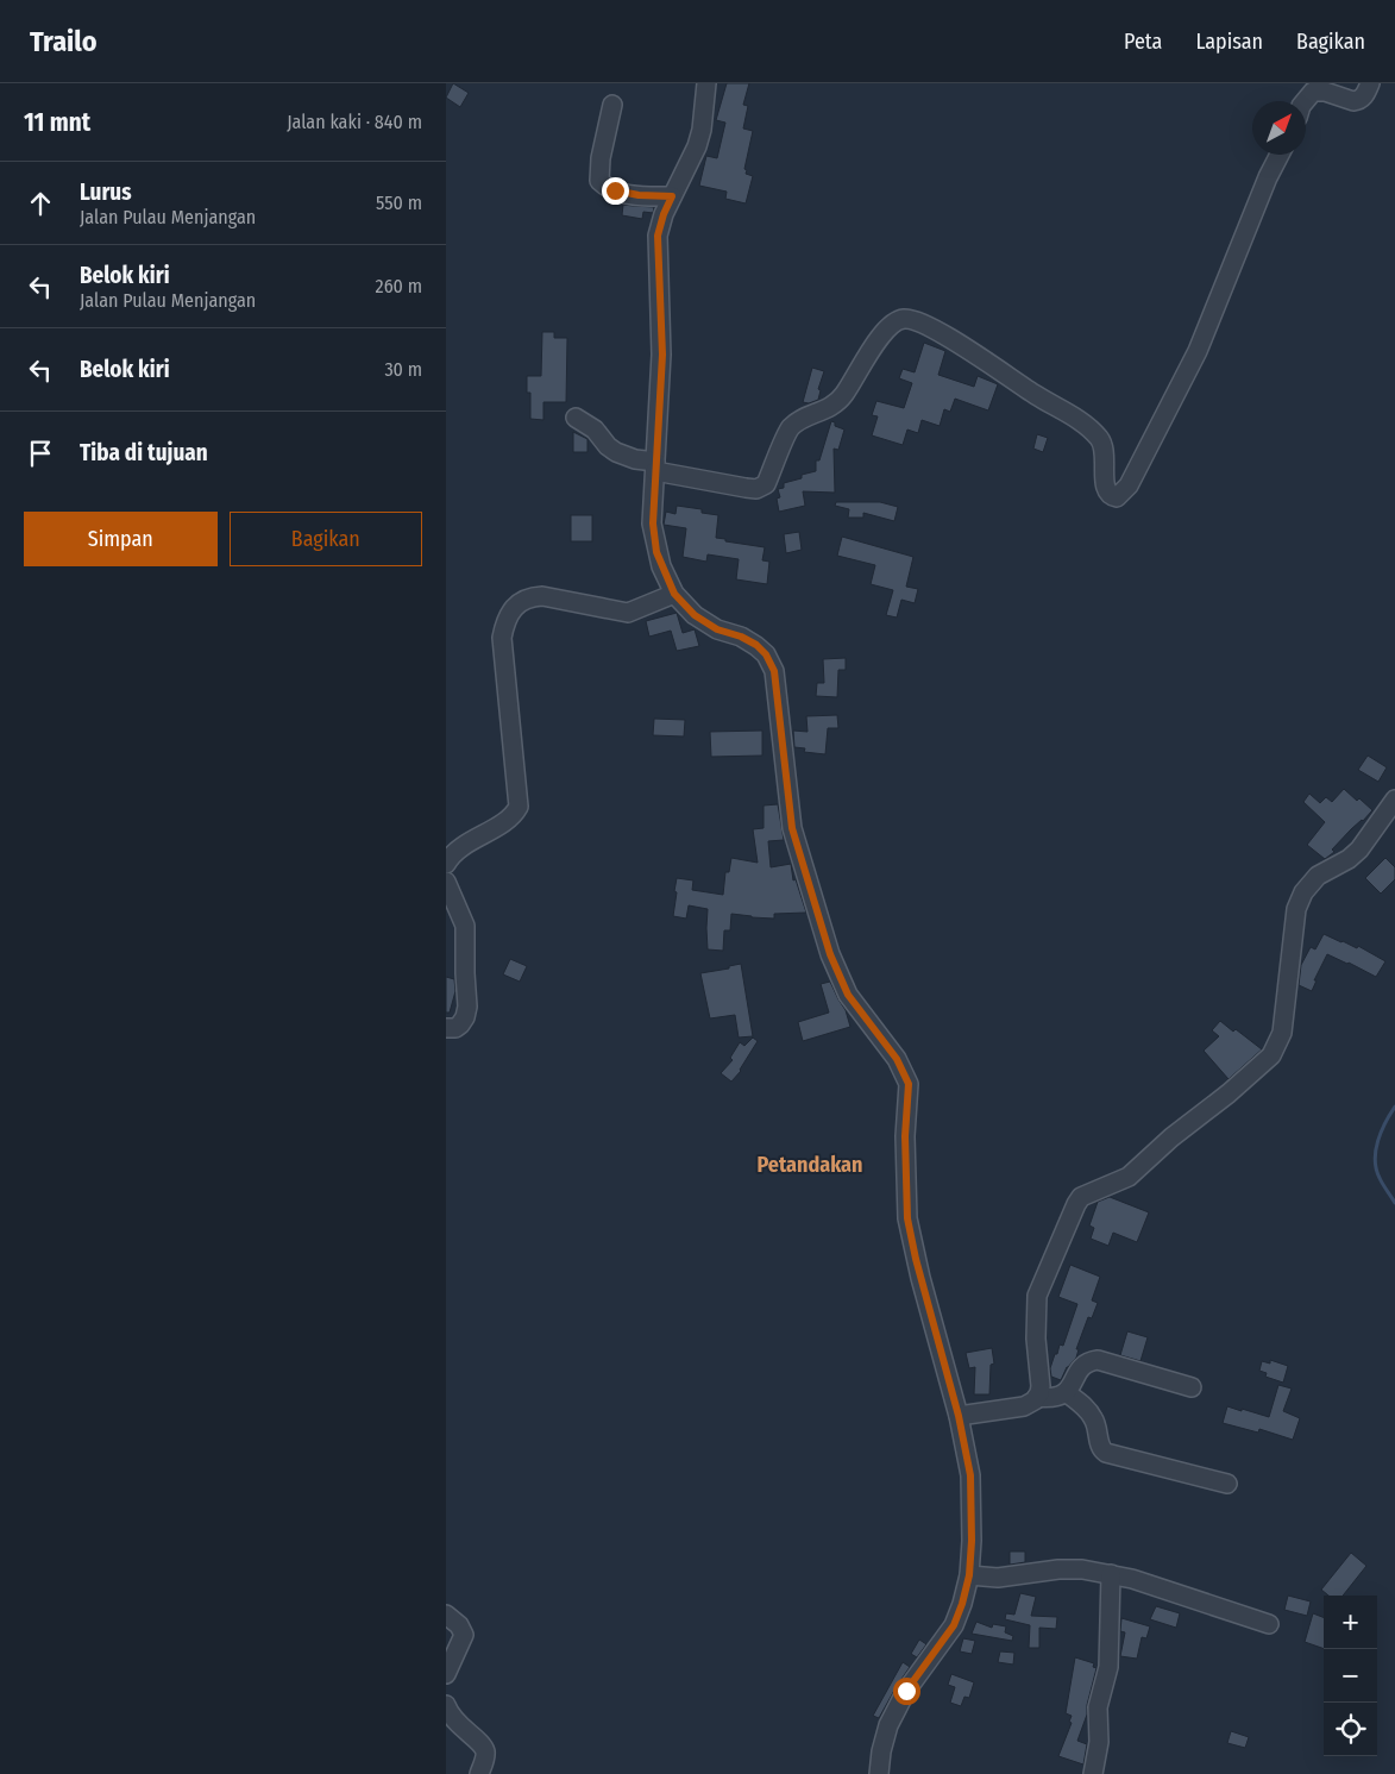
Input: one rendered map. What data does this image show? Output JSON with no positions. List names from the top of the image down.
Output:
{
  "districts": ["Petandakan"],
  "north": "top right",
  "page": {
    "header": "Trailo",
    "nav": ["Peta", "Lapisan", "Bagikan"],
    "heading": ["11 mnt", "Jalan kaki · 840 m"],
    "list": [
      ["Lurus", "Jalan Pulau Menjangan", "550 m"],
      ["Belok kiri", "Jalan Pulau Menjangan", "260 m"],
      ["Belok kiri", "30 m"],
      "Tiba di tujuan"
    ],
    "buttons": ["Simpan", "Bagikan"],
    "map_buttons": ["+", "−"]
  }
}
